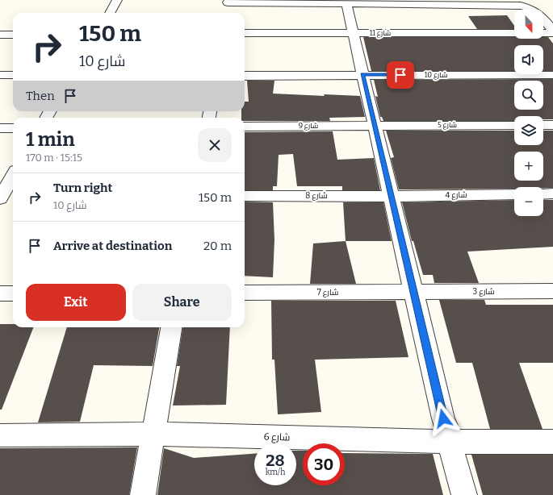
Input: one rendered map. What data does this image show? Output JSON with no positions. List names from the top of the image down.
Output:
{
  "streets": {
    "street": [
      "شارع 11",
      "شارع 10",
      "شارع 5",
      "شارع 9",
      "شارع 4",
      "شارع 8",
      "شارع 3",
      "شارع 7",
      "شارع 6"
    ]
  },
  "crossings": [
    ["شارع 5", "شارع 9"],
    ["شارع 4", "شارع 8"],
    ["شارع 3", "شارع 7"]
  ],
  "north": "bottom",
  "page": {
    "map_buttons": ["+", "−"],
    "turn": ["150 m", "شارع 10"],
    "then": "Then",
    "heading": ["1 min", "170 m · 15:15"],
    "list": [
      {
        "name": "Turn right",
        "note": "شارع 10",
        "value": "150 m"
      },
      {
        "name": "Arrive at destination",
        "value": "20 m"
      }
    ],
    "buttons": ["Exit", "Share"],
    "speed": "28 km/h",
    "limit": "30"
  }
}
